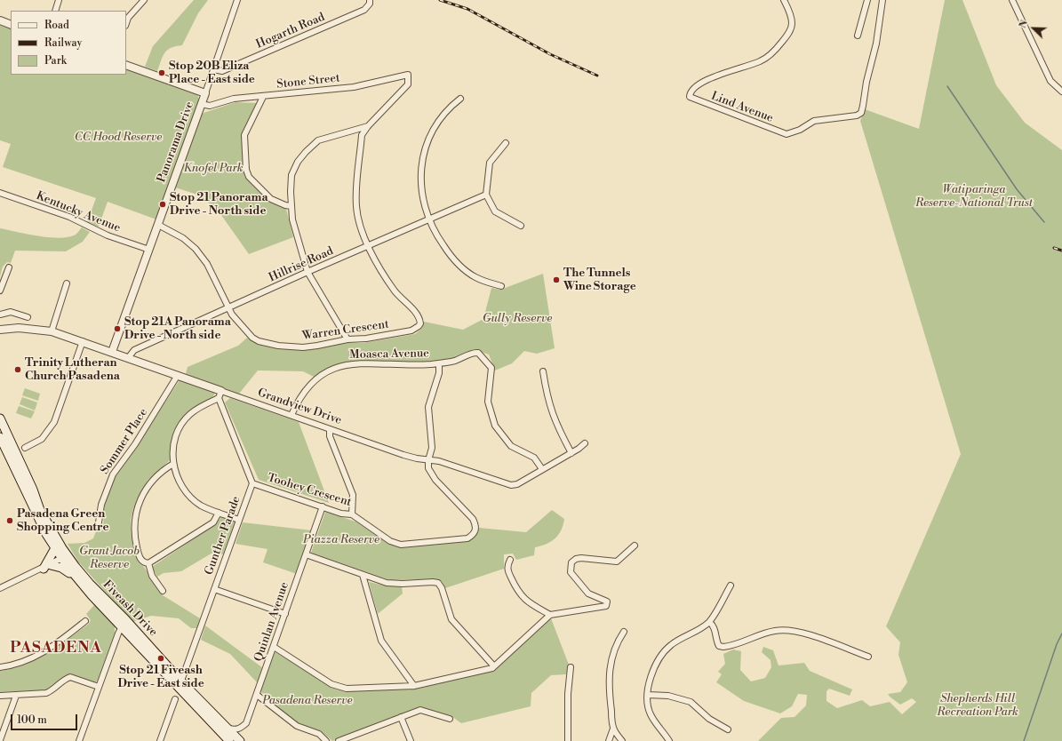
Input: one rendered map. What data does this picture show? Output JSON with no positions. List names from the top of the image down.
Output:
{
  "streets": {
    "main road": ["Fiveash Drive"],
    "street": [
      "Hogarth Road",
      "Stone Street",
      "Lind Avenue",
      "Panorama Drive",
      "Kentucky Avenue",
      "Hillrise Road",
      "Warren Crescent",
      "Moasca Avenue",
      "Grandview Drive",
      "Sommer Place",
      "Toohey Crescent",
      "Gunther Parade",
      "Quinlan Avenue"
    ]
  },
  "crossings": [
    ["Hogarth Road", "Panorama Drive"],
    ["Stone Street", "Panorama Drive"],
    ["Panorama Drive", "Kentucky Avenue"],
    ["Panorama Drive", "Warren Crescent"],
    ["Panorama Drive", "Grandview Drive"],
    ["Hillrise Road", "Warren Crescent"],
    ["Hillrise Road", "Grandview Drive"],
    ["Moasca Avenue", "Grandview Drive"],
    ["Grandview Drive", "Sommer Place"],
    ["Grandview Drive", "Toohey Crescent"],
    ["Toohey Crescent", "Gunther Parade"],
    ["Toohey Crescent", "Quinlan Avenue"],
    ["Gunther Parade", "Fiveash Drive"],
    ["Fiveash Drive", "Quinlan Avenue"]
  ],
  "districts": ["PASADENA"],
  "parks": [
    "CC Hood Reserve",
    "Knofel Park",
    "Watiparinga Reserve-National Trust",
    "Gully Reserve",
    "Piazza Reserve",
    "Grant Jacob Reserve",
    "Shepherds Hill Recreation Park",
    "Pasadena Reserve"
  ],
  "places": [
    "Stop 20B Eliza Place - East side",
    "Stop 21 Panorama Drive - North side",
    "The Tunnels Wine Storage",
    "Stop 21A Panorama Drive - North side",
    "Trinity Lutheran Church Pasadena",
    "Pasadena Green Shopping Centre",
    "Stop 21 Fiveash Drive - East side"
  ],
  "legend": ["Road", "Railway", "Park"],
  "scale_bar": "100 m",
  "north": "top left"
}
